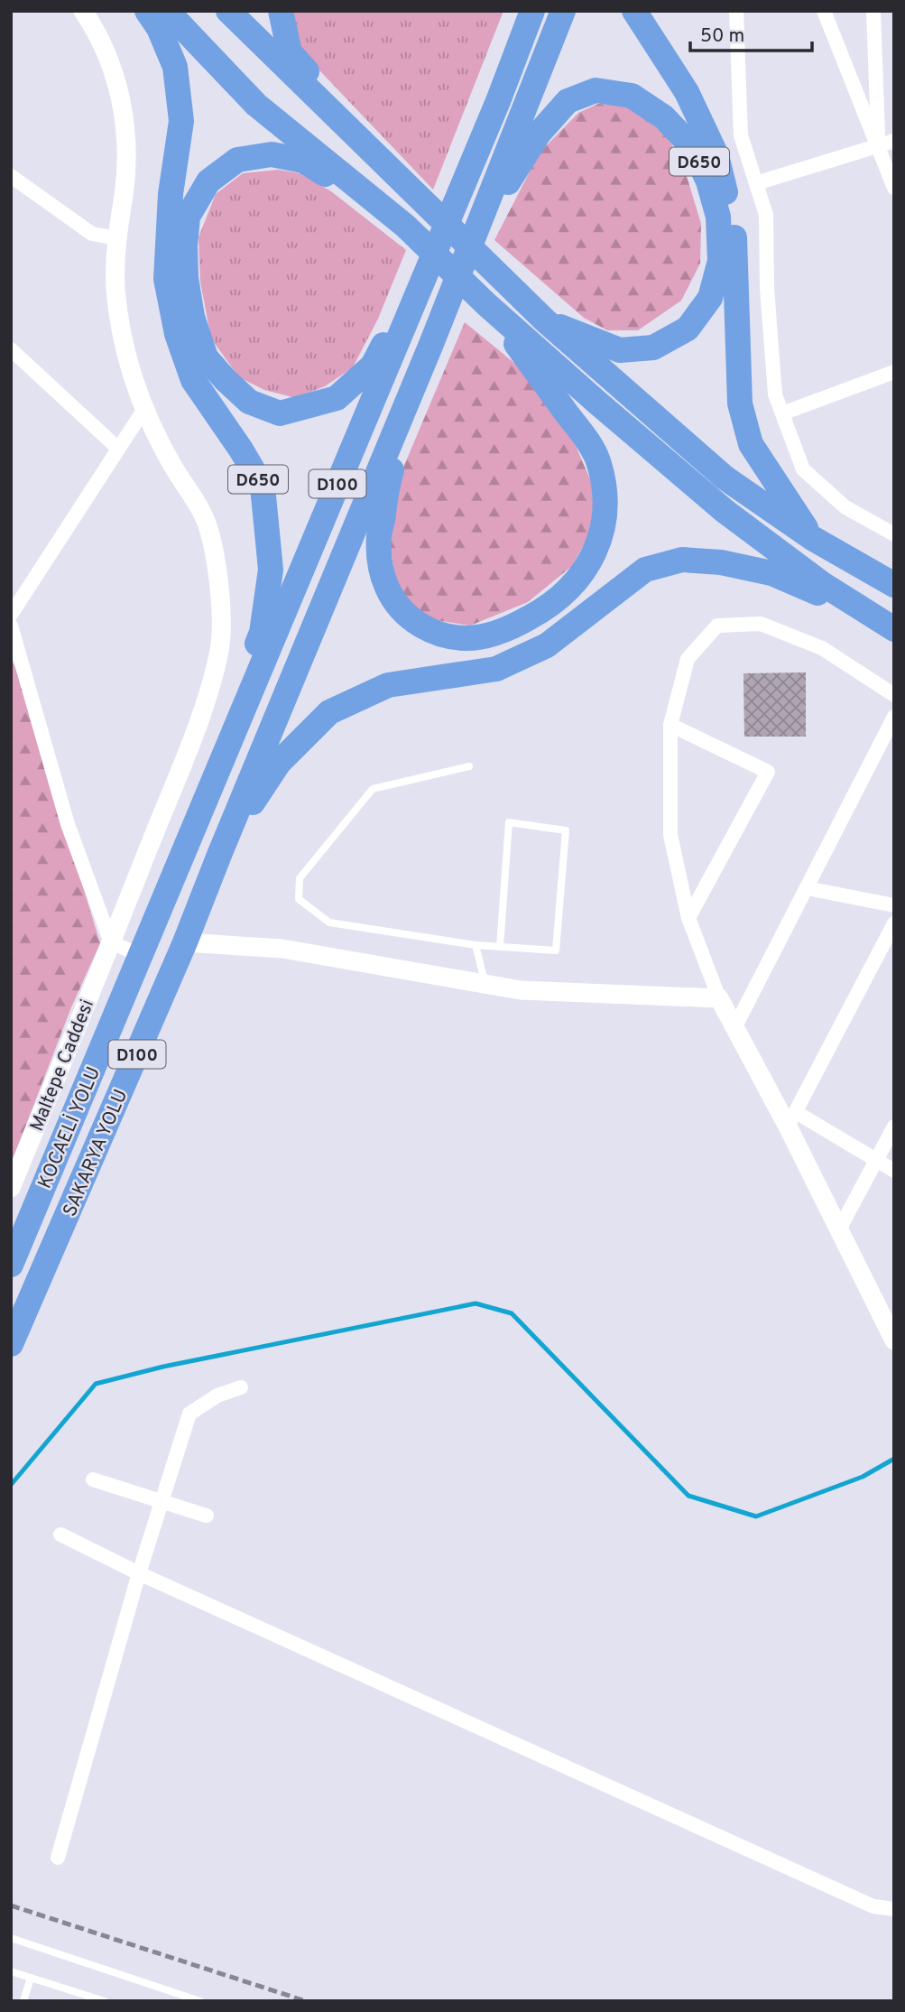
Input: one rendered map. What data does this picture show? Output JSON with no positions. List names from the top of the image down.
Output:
{
  "streets": {
    "highway": [
      "D650",
      "D100",
      "KOCAELİ YOLU",
      "SAKARYA YOLU"
    ],
    "street": ["Maltepe Caddesi"]
  },
  "crossings": [
    ["D650", "D100"],
    ["D650", "KOCAELİ YOLU"],
    ["D100", "KOCAELİ YOLU"],
    ["D100", "SAKARYA YOLU"]
  ],
  "scale_bar": "50 m"
}
